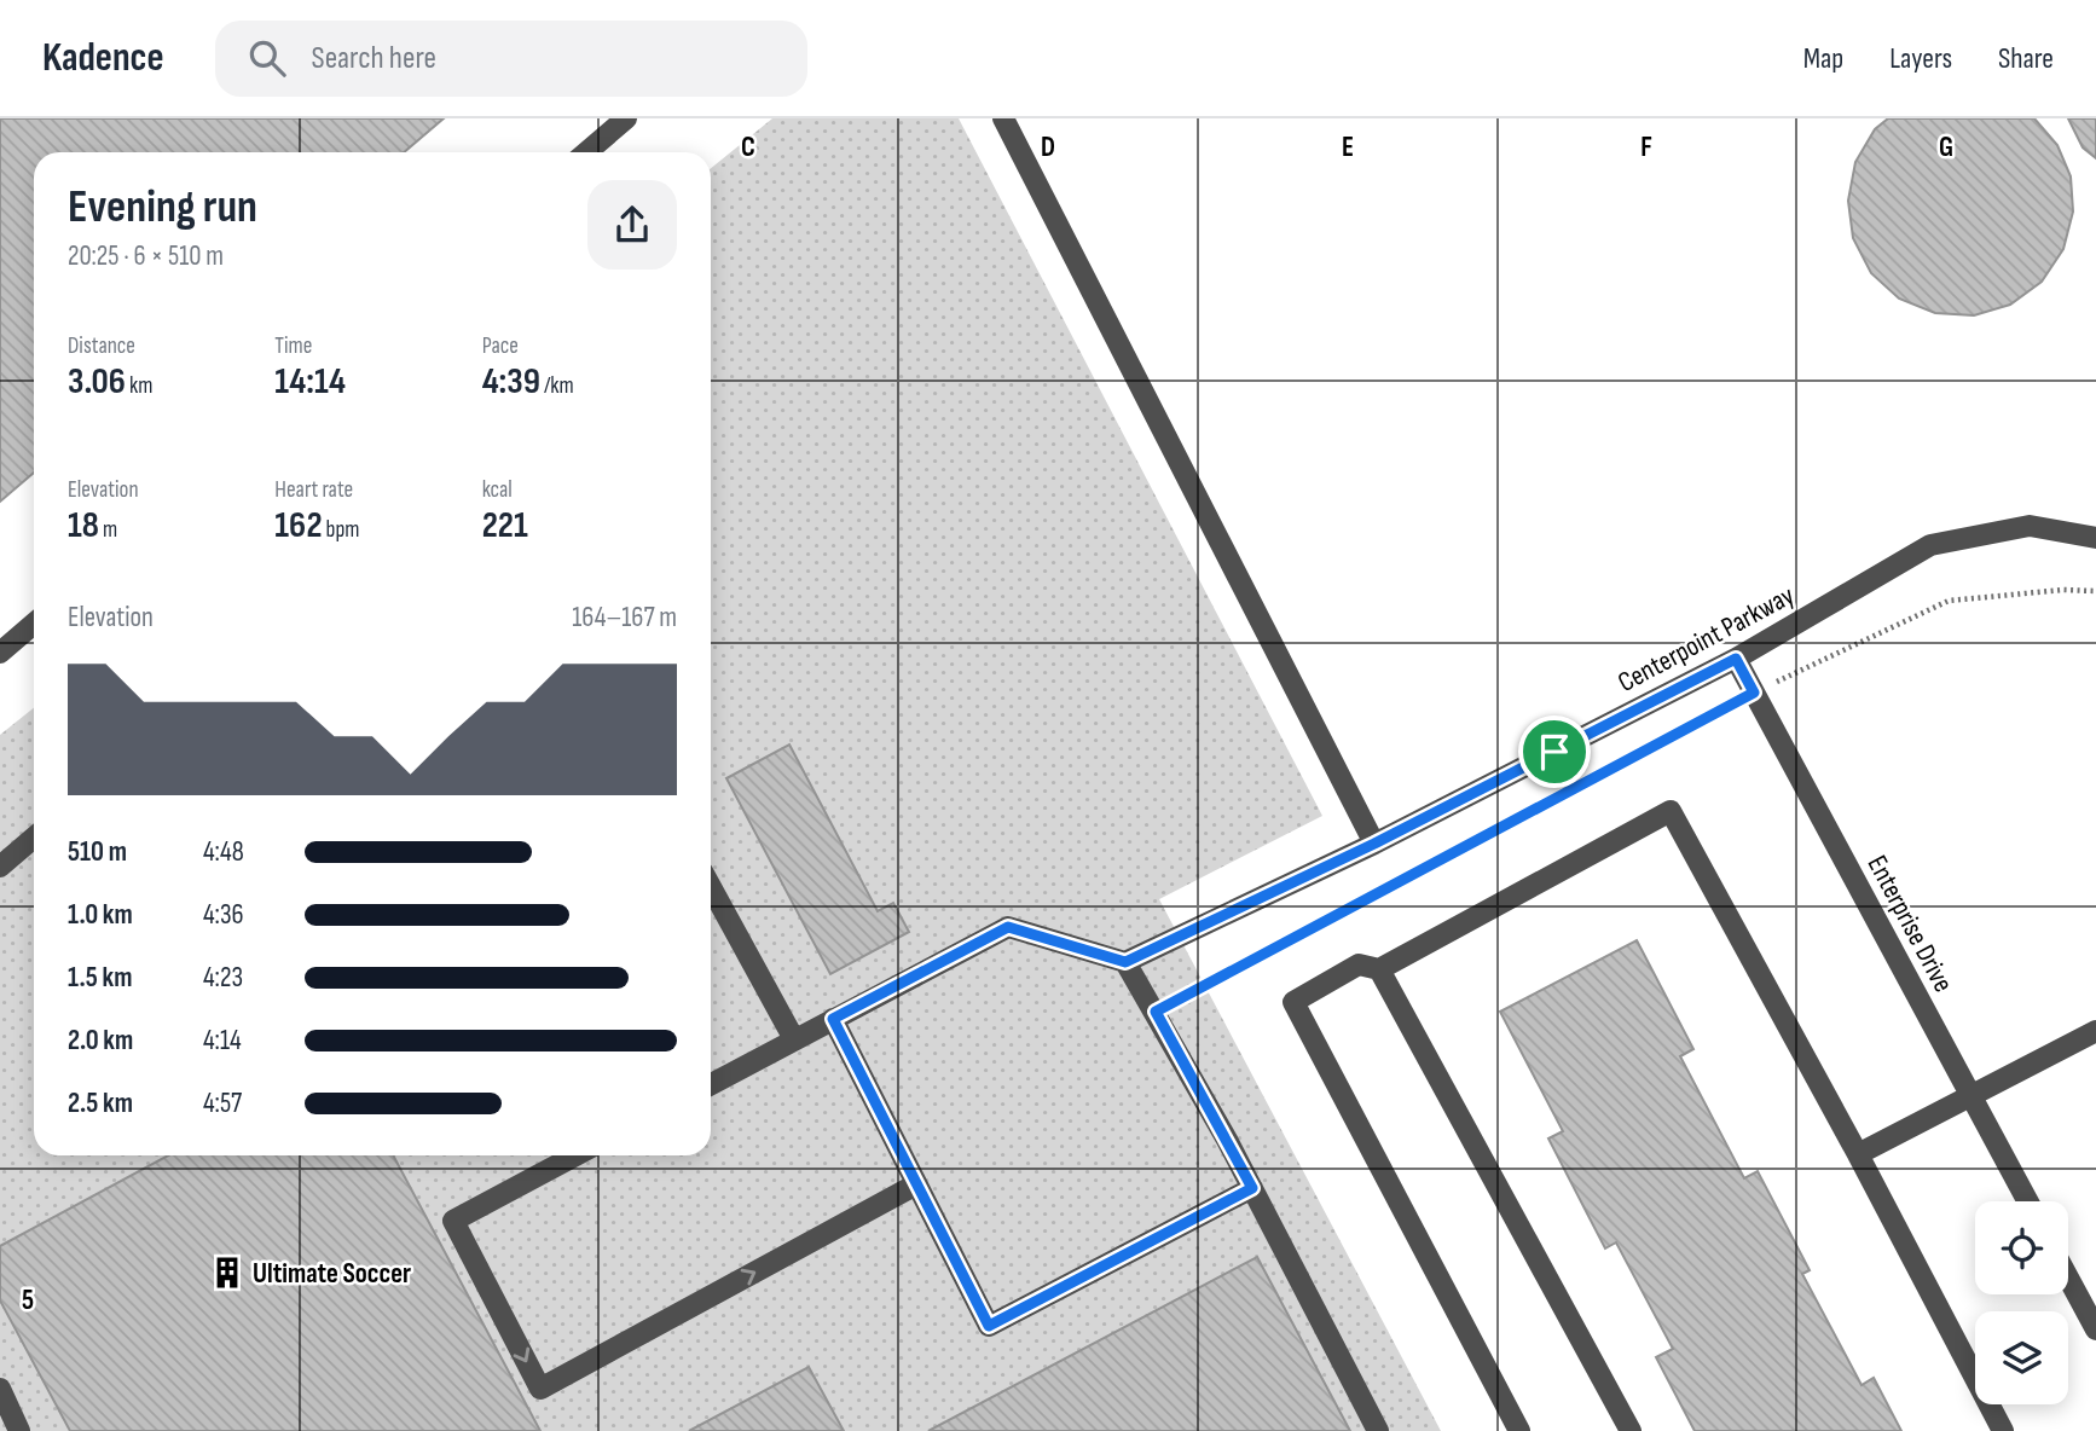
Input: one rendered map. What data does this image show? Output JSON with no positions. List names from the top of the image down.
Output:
{
  "streets": {
    "street": ["Centerpoint Parkway", "Enterprise Drive"]
  },
  "crossings": [
    ["Centerpoint Parkway", "Enterprise Drive"]
  ],
  "places": {
    "building": ["Ultimate Soccer"]
  },
  "page": {
    "header": "Kadence",
    "search": "Search here",
    "nav": ["Map", "Layers", "Share"],
    "heading": ["Evening run", "20:25 · 6 × 510 m"],
    "stats": [
      ["Distance", "3.06 km"],
      ["Time", "14:14"],
      ["Pace", "4:39 /km"],
      ["Elevation", "18 m"],
      ["Heart rate", "162 bpm"],
      ["kcal", "221"]
    ],
    "chart": ["Elevation", "164–167 m"],
    "list": [
      {
        "name": "510 m",
        "note": "4:48"
      },
      {
        "name": "1.0 km",
        "note": "4:36"
      },
      {
        "name": "1.5 km",
        "note": "4:23"
      },
      {
        "name": "2.0 km",
        "note": "4:14"
      },
      {
        "name": "2.5 km",
        "note": "4:57"
      }
    ]
  },
  "grid": {
    "columns": [
      "C",
      "D",
      "E",
      "F",
      "G"
    ],
    "rows": ["5"]
  }
}
